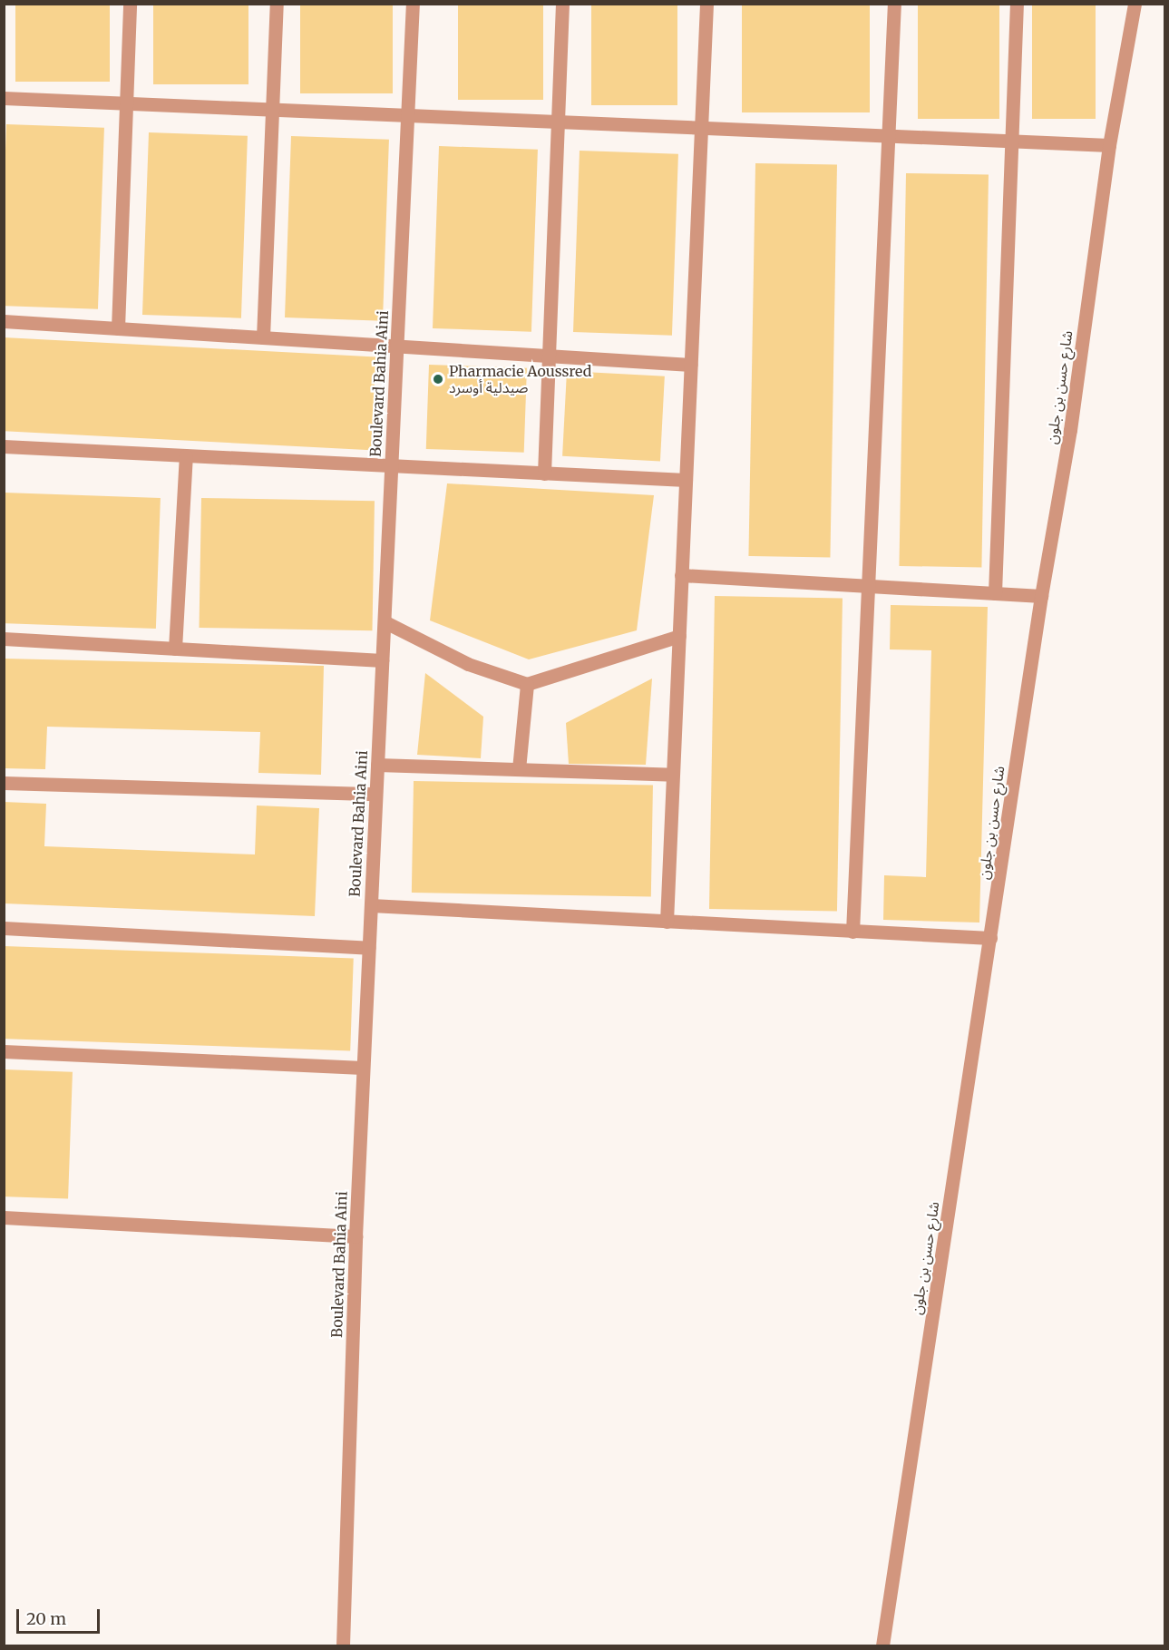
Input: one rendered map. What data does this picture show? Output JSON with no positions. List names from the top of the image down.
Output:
{
  "streets": {
    "street": ["Boulevard Bahia Aini", "شارع حسن بن جلون"]
  },
  "places": ["Pharmacie Aoussred صيدلية أوسرد"],
  "scale_bar": "20 m"
}
